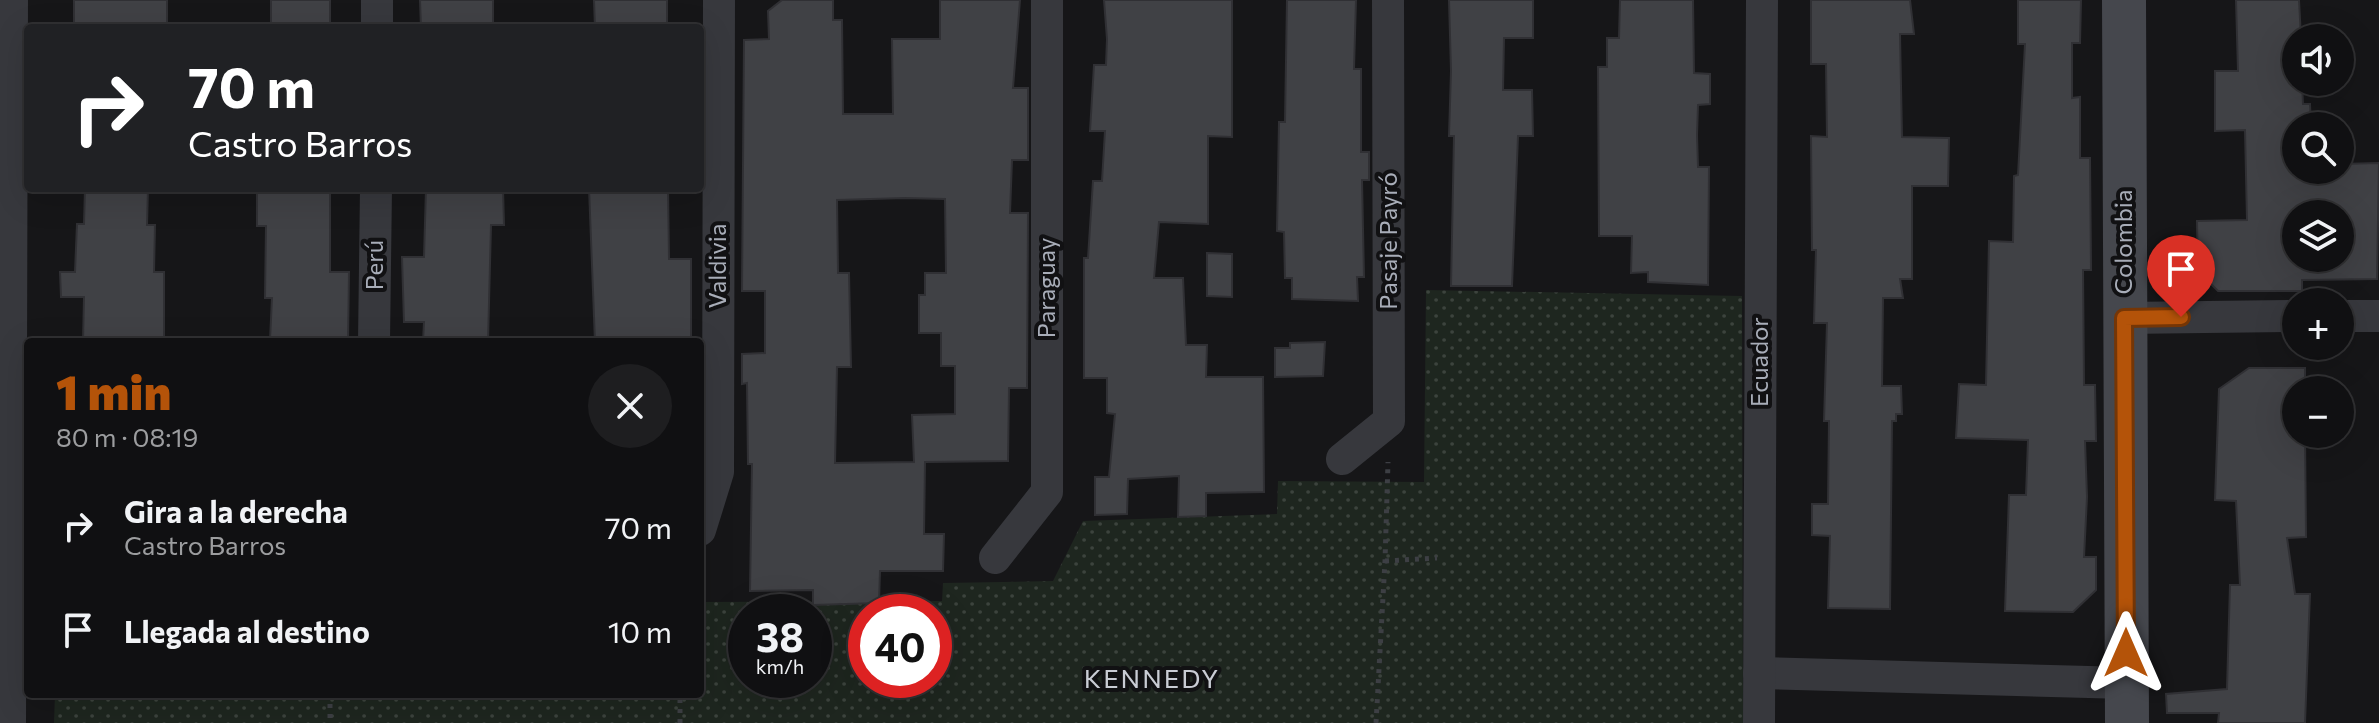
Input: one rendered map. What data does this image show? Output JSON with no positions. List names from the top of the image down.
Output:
{
  "streets": {
    "street": [
      "Pasaje Payró",
      "Colombia",
      "Perú",
      "Valdivia",
      "Paraguay",
      "Ecuador"
    ]
  },
  "districts": ["KENNEDY"],
  "page": {
    "map_buttons": ["+", "−"],
    "turn": ["70 m", "Castro Barros"],
    "heading": ["1 min", "80 m · 08:19"],
    "list": [
      {
        "name": "Gira a la derecha",
        "note": "Castro Barros",
        "value": "70 m"
      },
      {
        "name": "Llegada al destino",
        "value": "10 m"
      }
    ],
    "speed": "38 km/h",
    "limit": "40"
  }
}
